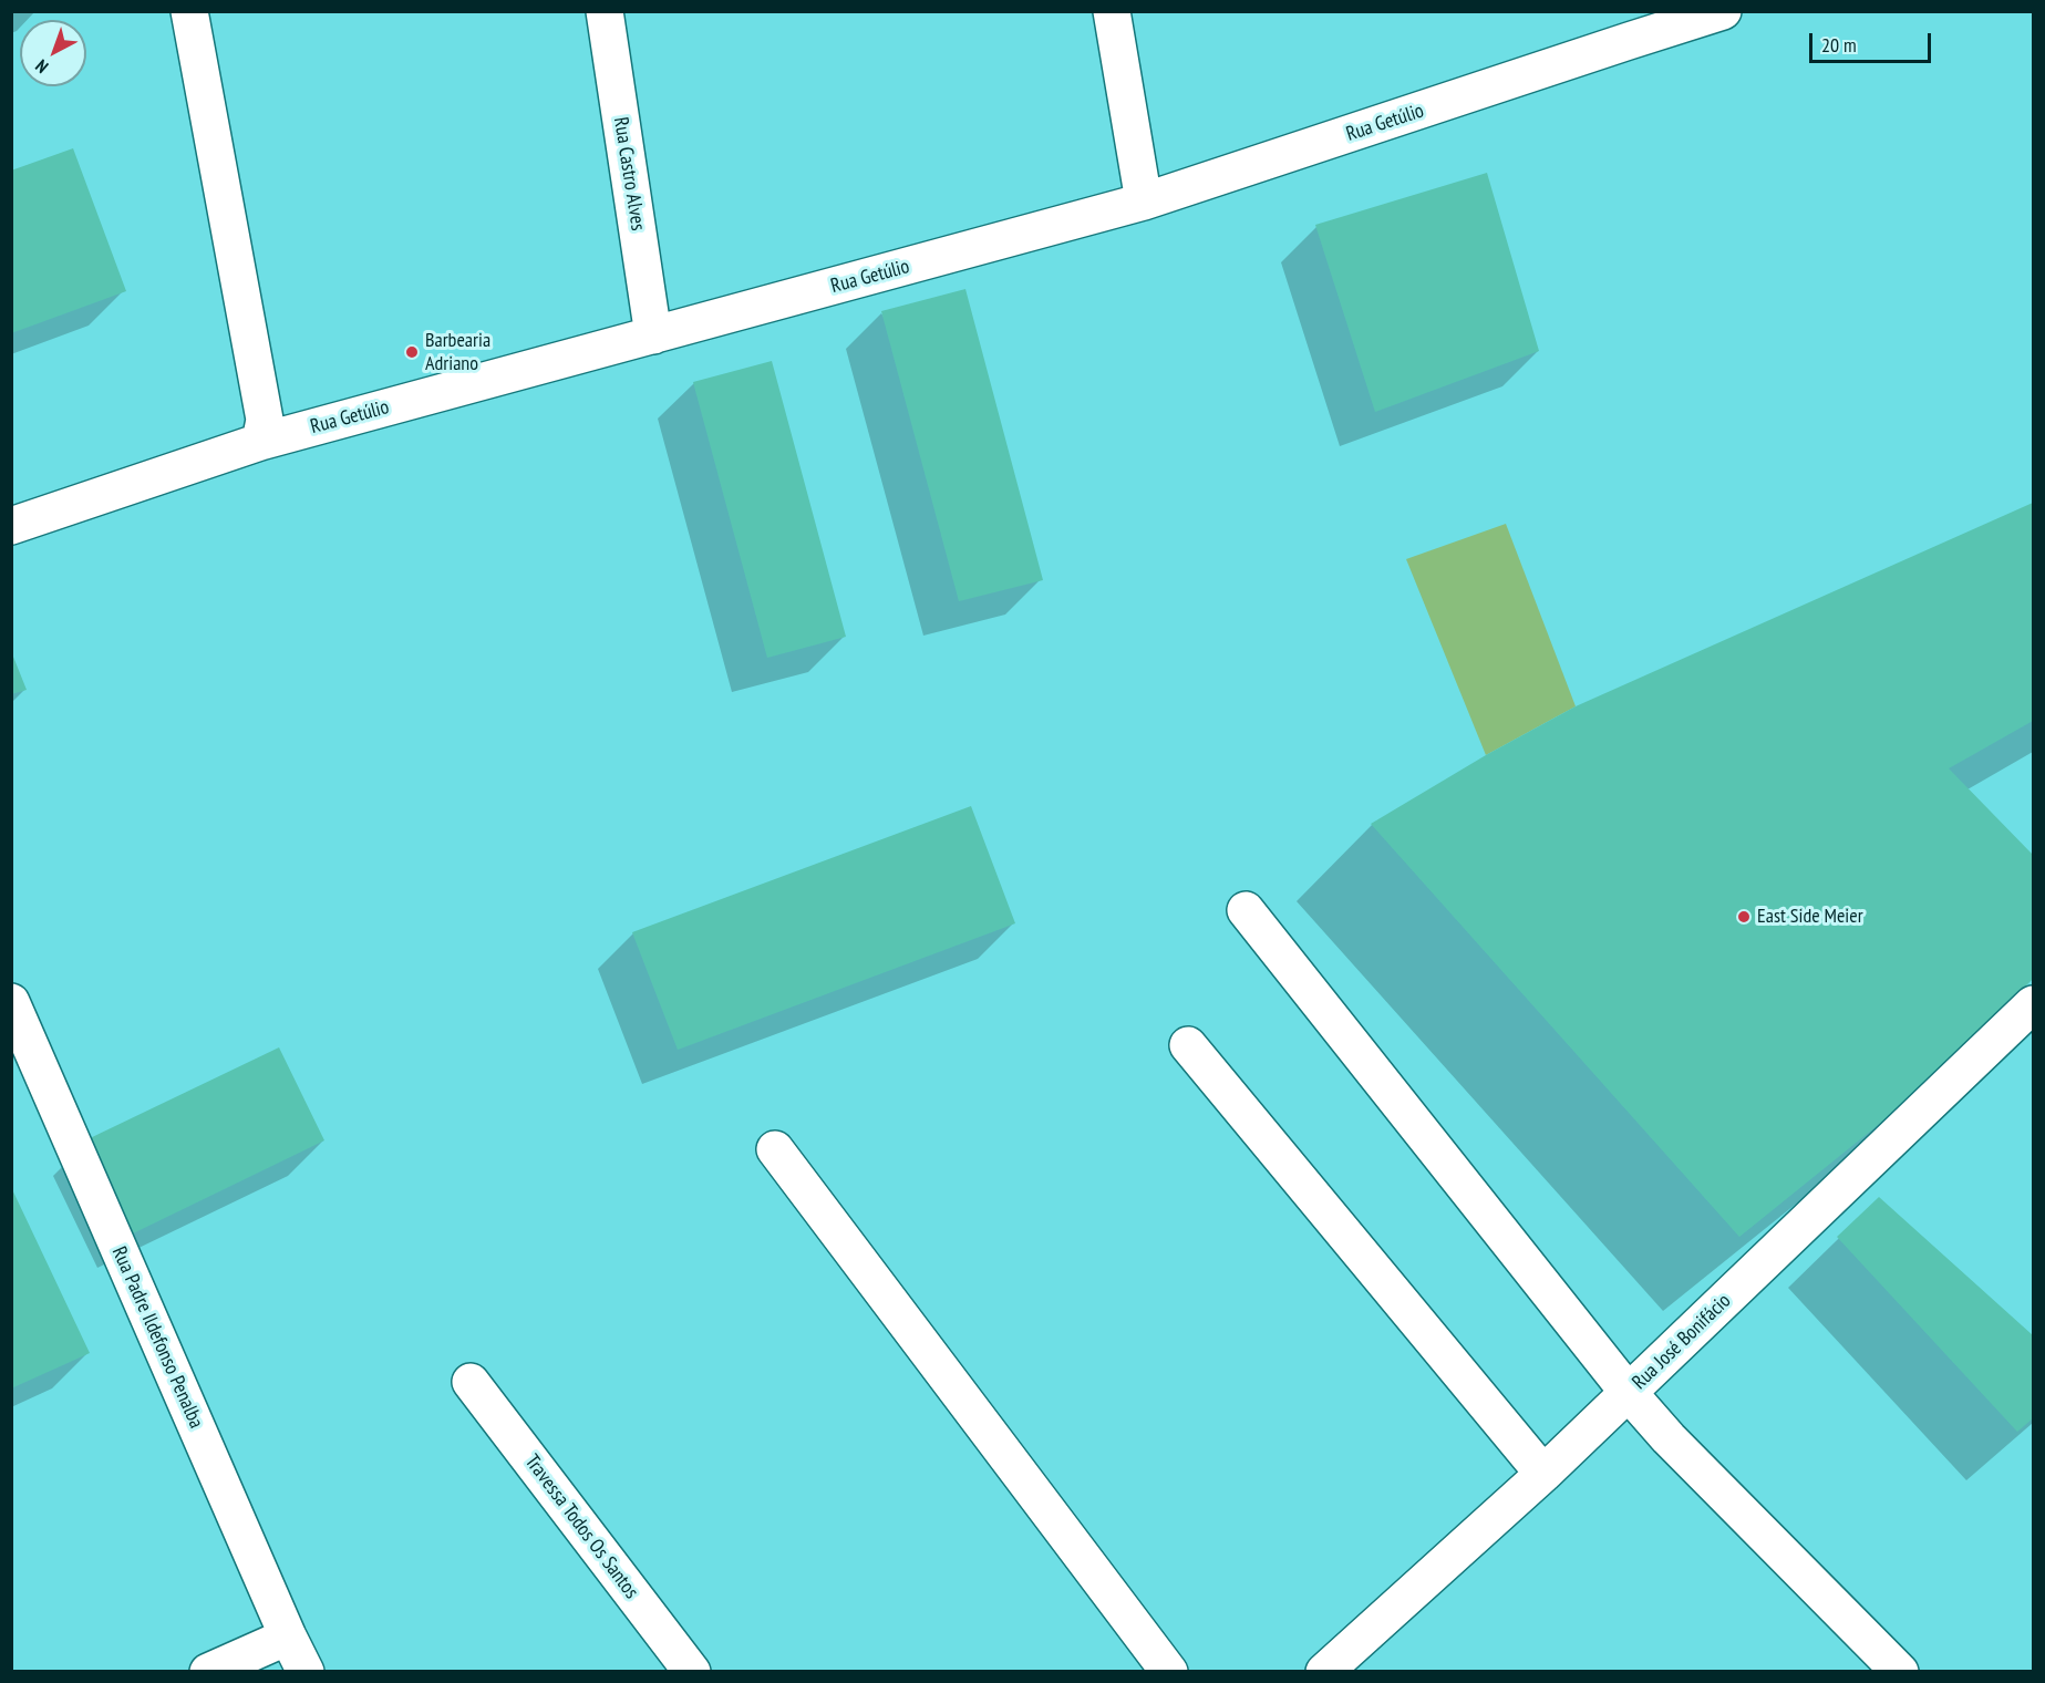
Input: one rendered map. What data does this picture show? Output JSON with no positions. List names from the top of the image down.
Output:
{
  "streets": {
    "street": [
      "Rua Getúlio",
      "Rua Castro Alves",
      "Rua Padre Ildefonso Penalba",
      "Rua José Bonifácio",
      "Travessa Todos Os Santos"
    ]
  },
  "crossings": [
    ["Rua Getúlio", "Rua Castro Alves"]
  ],
  "places": ["Barbearia Adriano", "East Side Meier"],
  "scale_bar": "20 m",
  "north": "bottom left"
}
